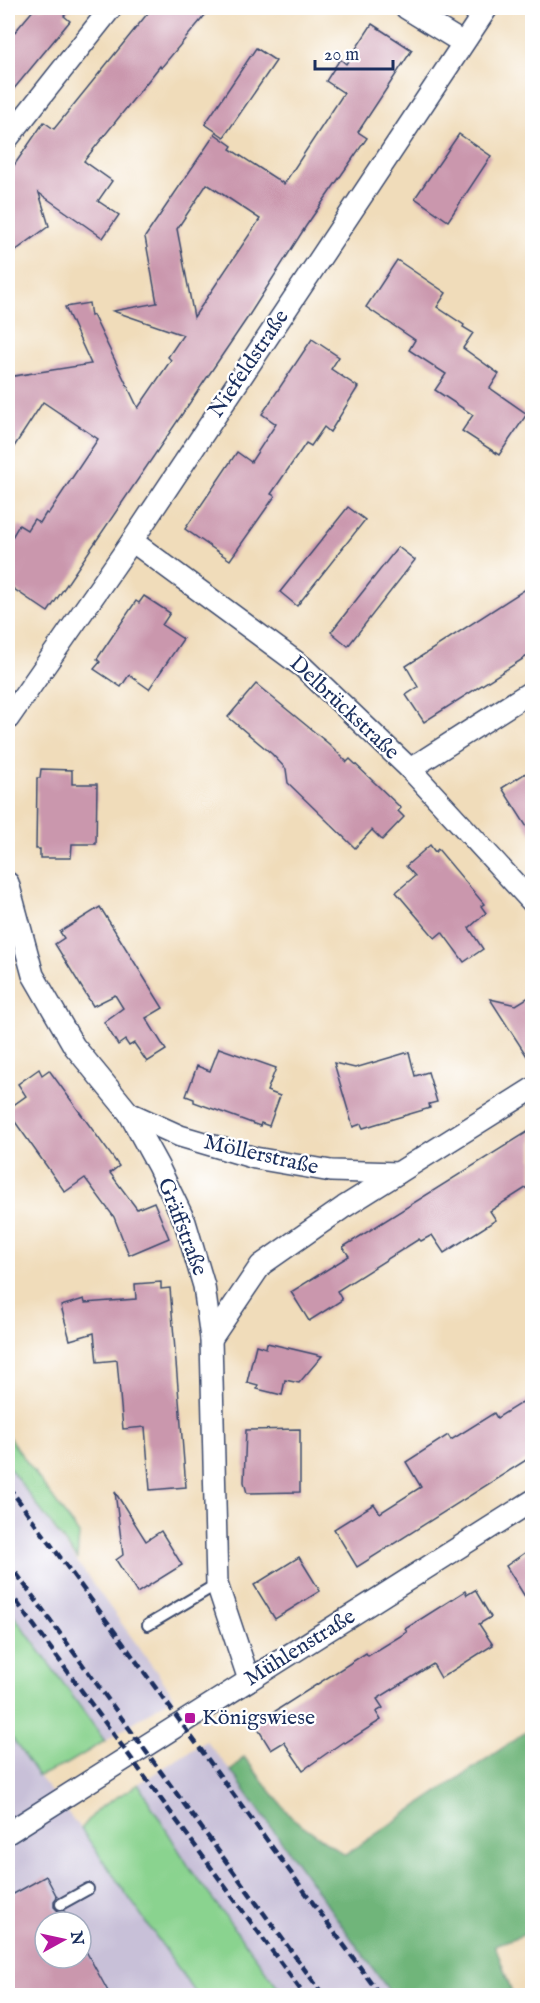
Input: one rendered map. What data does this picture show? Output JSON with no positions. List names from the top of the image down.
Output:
{
  "streets": {
    "street": [
      "Niefeldstraße",
      "Delbrückstraße",
      "Möllerstraße",
      "Gräffstraße",
      "Mühlenstraße"
    ]
  },
  "crossings": [
    ["Niefeldstraße", "Delbrückstraße"],
    ["Möllerstraße", "Gräffstraße"],
    ["Gräffstraße", "Mühlenstraße"]
  ],
  "places": {
    "transit": ["Königswiese"]
  },
  "scale_bar": "20 m",
  "north": "right"
}
